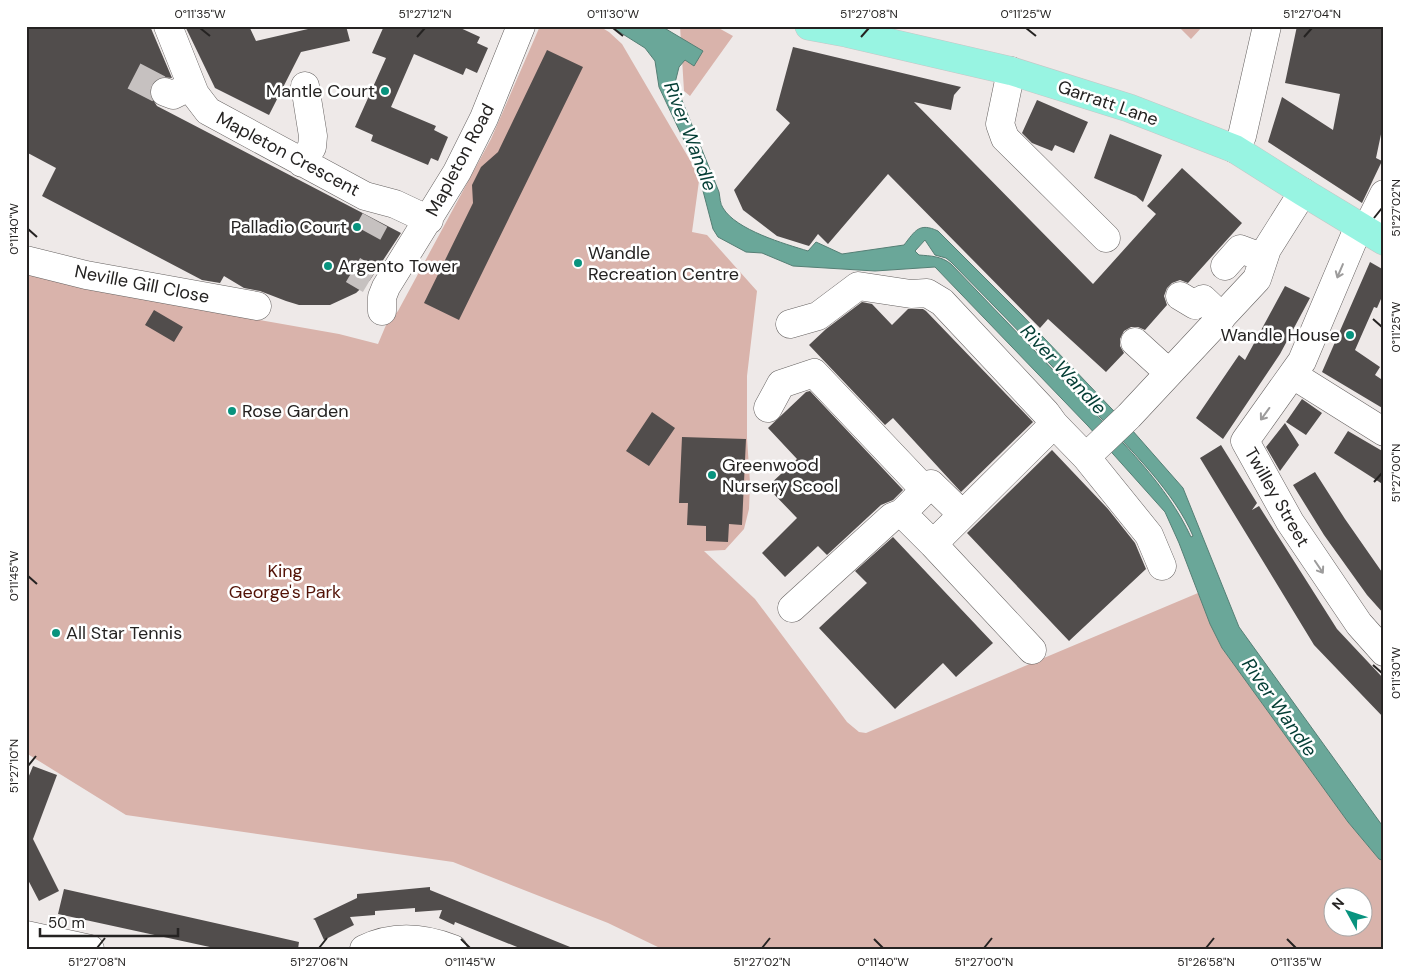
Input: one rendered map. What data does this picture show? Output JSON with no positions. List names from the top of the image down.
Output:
{
  "streets": {
    "main road": ["Garratt Lane"],
    "street": [
      "Mapleton Crescent",
      "Mapleton Road",
      "Neville Gill Close",
      "Twilley Street"
    ]
  },
  "crossings": [
    ["Garratt Lane", "Twilley Street"],
    ["Mapleton Crescent", "Mapleton Road"]
  ],
  "one_way": ["Twilley Street"],
  "water": ["River Wandle"],
  "parks": ["King George's Park"],
  "places": [
    "Mantle Court",
    "Palladio Court",
    "Wandle Recreation Centre",
    "Argento Tower",
    "Wandle House",
    "Rose Garden",
    "Greenwood Nursery Scool",
    "All Star Tennis"
  ],
  "scale_bar": "50 m",
  "north": "top left",
  "coordinates": [
    "0°11'35\"W",
    "51°27'12\"N",
    "0°11'30\"W",
    "51°27'08\"N",
    "0°11'25\"W",
    "51°27'04\"N",
    "51°27'02\"N",
    "0°11'40\"W",
    "51°27'00\"N",
    "0°11'45\"W",
    "51°27'10\"N",
    "51°27'06\"N",
    "51°26'58\"N"
  ]
}
